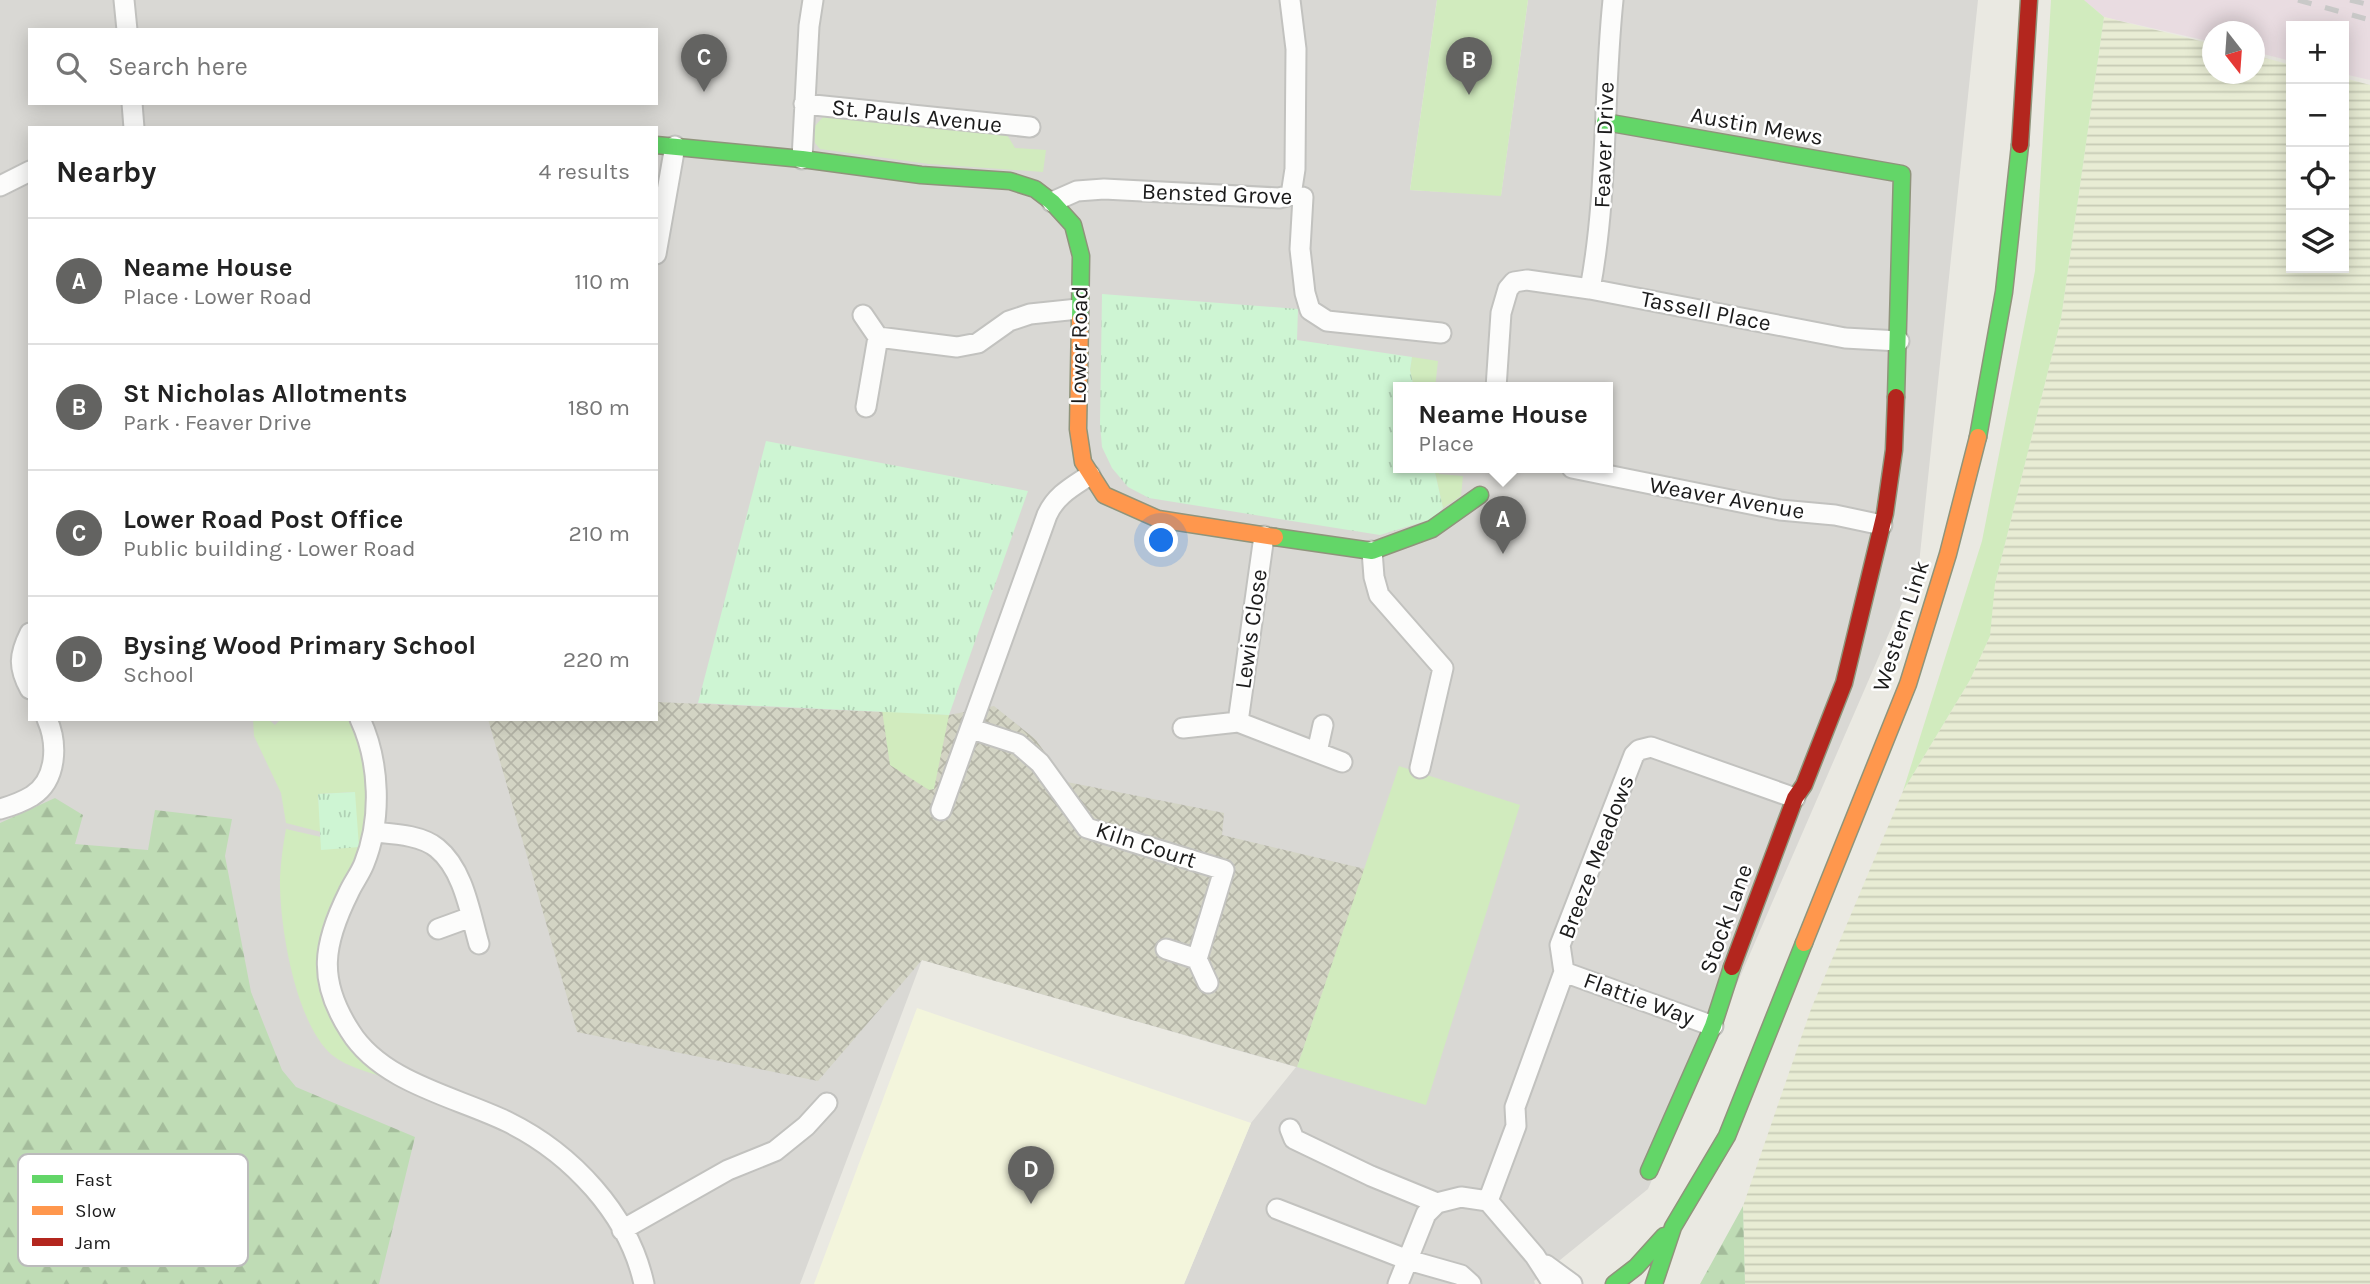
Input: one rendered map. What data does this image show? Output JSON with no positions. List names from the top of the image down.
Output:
{
  "streets": {
    "street": [
      "St. Pauls Avenue",
      "Austin Mews",
      "Feaver Drive",
      "Bensted Grove",
      "Tassell Place",
      "Lower Road",
      "Weaver Avenue",
      "Western Link",
      "Lewis Close",
      "Kiln Court",
      "Breeze Meadows",
      "Stock Lane",
      "Flattie Way"
    ]
  },
  "crossings": [
    ["Austin Mews", "Feaver Drive"],
    ["Austin Mews", "Stock Lane"],
    ["Feaver Drive", "Tassell Place"],
    ["Bensted Grove", "Lower Road"],
    ["Tassell Place", "Stock Lane"],
    ["Lower Road", "Lewis Close"],
    ["Weaver Avenue", "Stock Lane"],
    ["Breeze Meadows", "Stock Lane"],
    ["Breeze Meadows", "Flattie Way"],
    ["Stock Lane", "Flattie Way"]
  ],
  "legend": ["Fast", "Slow", "Jam"],
  "north": "bottom",
  "page": {
    "map_buttons": ["+", "−"],
    "search": "Search here",
    "pins": [
      "C",
      "B",
      "A",
      "D"
    ],
    "heading": ["Nearby", "4 results"],
    "list": [
      {
        "mark": "A",
        "name": "Neame House",
        "note": "Place · Lower Road",
        "value": "110 m"
      },
      {
        "mark": "B",
        "name": "St Nicholas Allotments",
        "note": "Park · Feaver Drive",
        "value": "180 m"
      },
      {
        "mark": "C",
        "name": "Lower Road Post Office",
        "note": "Public building · Lower Road",
        "value": "210 m"
      },
      {
        "mark": "D",
        "name": "Bysing Wood Primary School",
        "note": "School",
        "value": "220 m"
      }
    ],
    "popup": ["Neame House", "Place"]
  }
}
